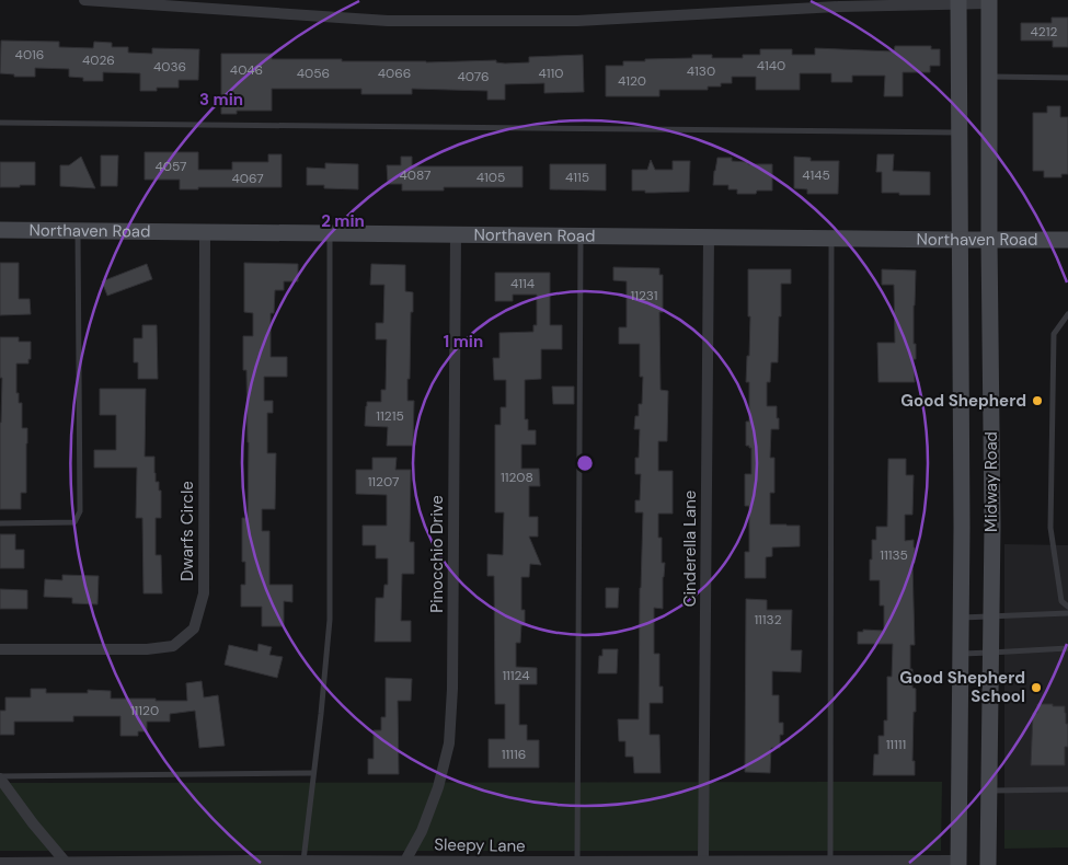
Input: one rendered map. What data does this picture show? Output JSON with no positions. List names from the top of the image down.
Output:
{
  "streets": {
    "main road": ["Northaven Road", "Midway Road"],
    "street": [
      "Dwarfs Circle",
      "Cinderella Lane",
      "Pinocchio Drive",
      "Sleepy Lane"
    ]
  },
  "crossings": [
    ["Northaven Road", "Midway Road"],
    ["Northaven Road", "Dwarfs Circle"],
    ["Northaven Road", "Cinderella Lane"],
    ["Northaven Road", "Pinocchio Drive"],
    ["Midway Road", "Sleepy Lane"],
    ["Cinderella Lane", "Sleepy Lane"],
    ["Pinocchio Drive", "Sleepy Lane"]
  ],
  "places": ["Good Shepherd", "Good Shepherd School"],
  "house_numbers": [
    "4212",
    "4016",
    "4026",
    "4140",
    "4036",
    "4046",
    "4130",
    "4056",
    "4066",
    "4110",
    "4076",
    "4120",
    "4057",
    "4087",
    "4145",
    "4105",
    "4115",
    "4067",
    "4114",
    "11231",
    "11215",
    "11208",
    "11207",
    "11135",
    "11132",
    "11124",
    "11120",
    "11111",
    "11116"
  ],
  "rings": ["3 min", "2 min", "1 min"]
}
